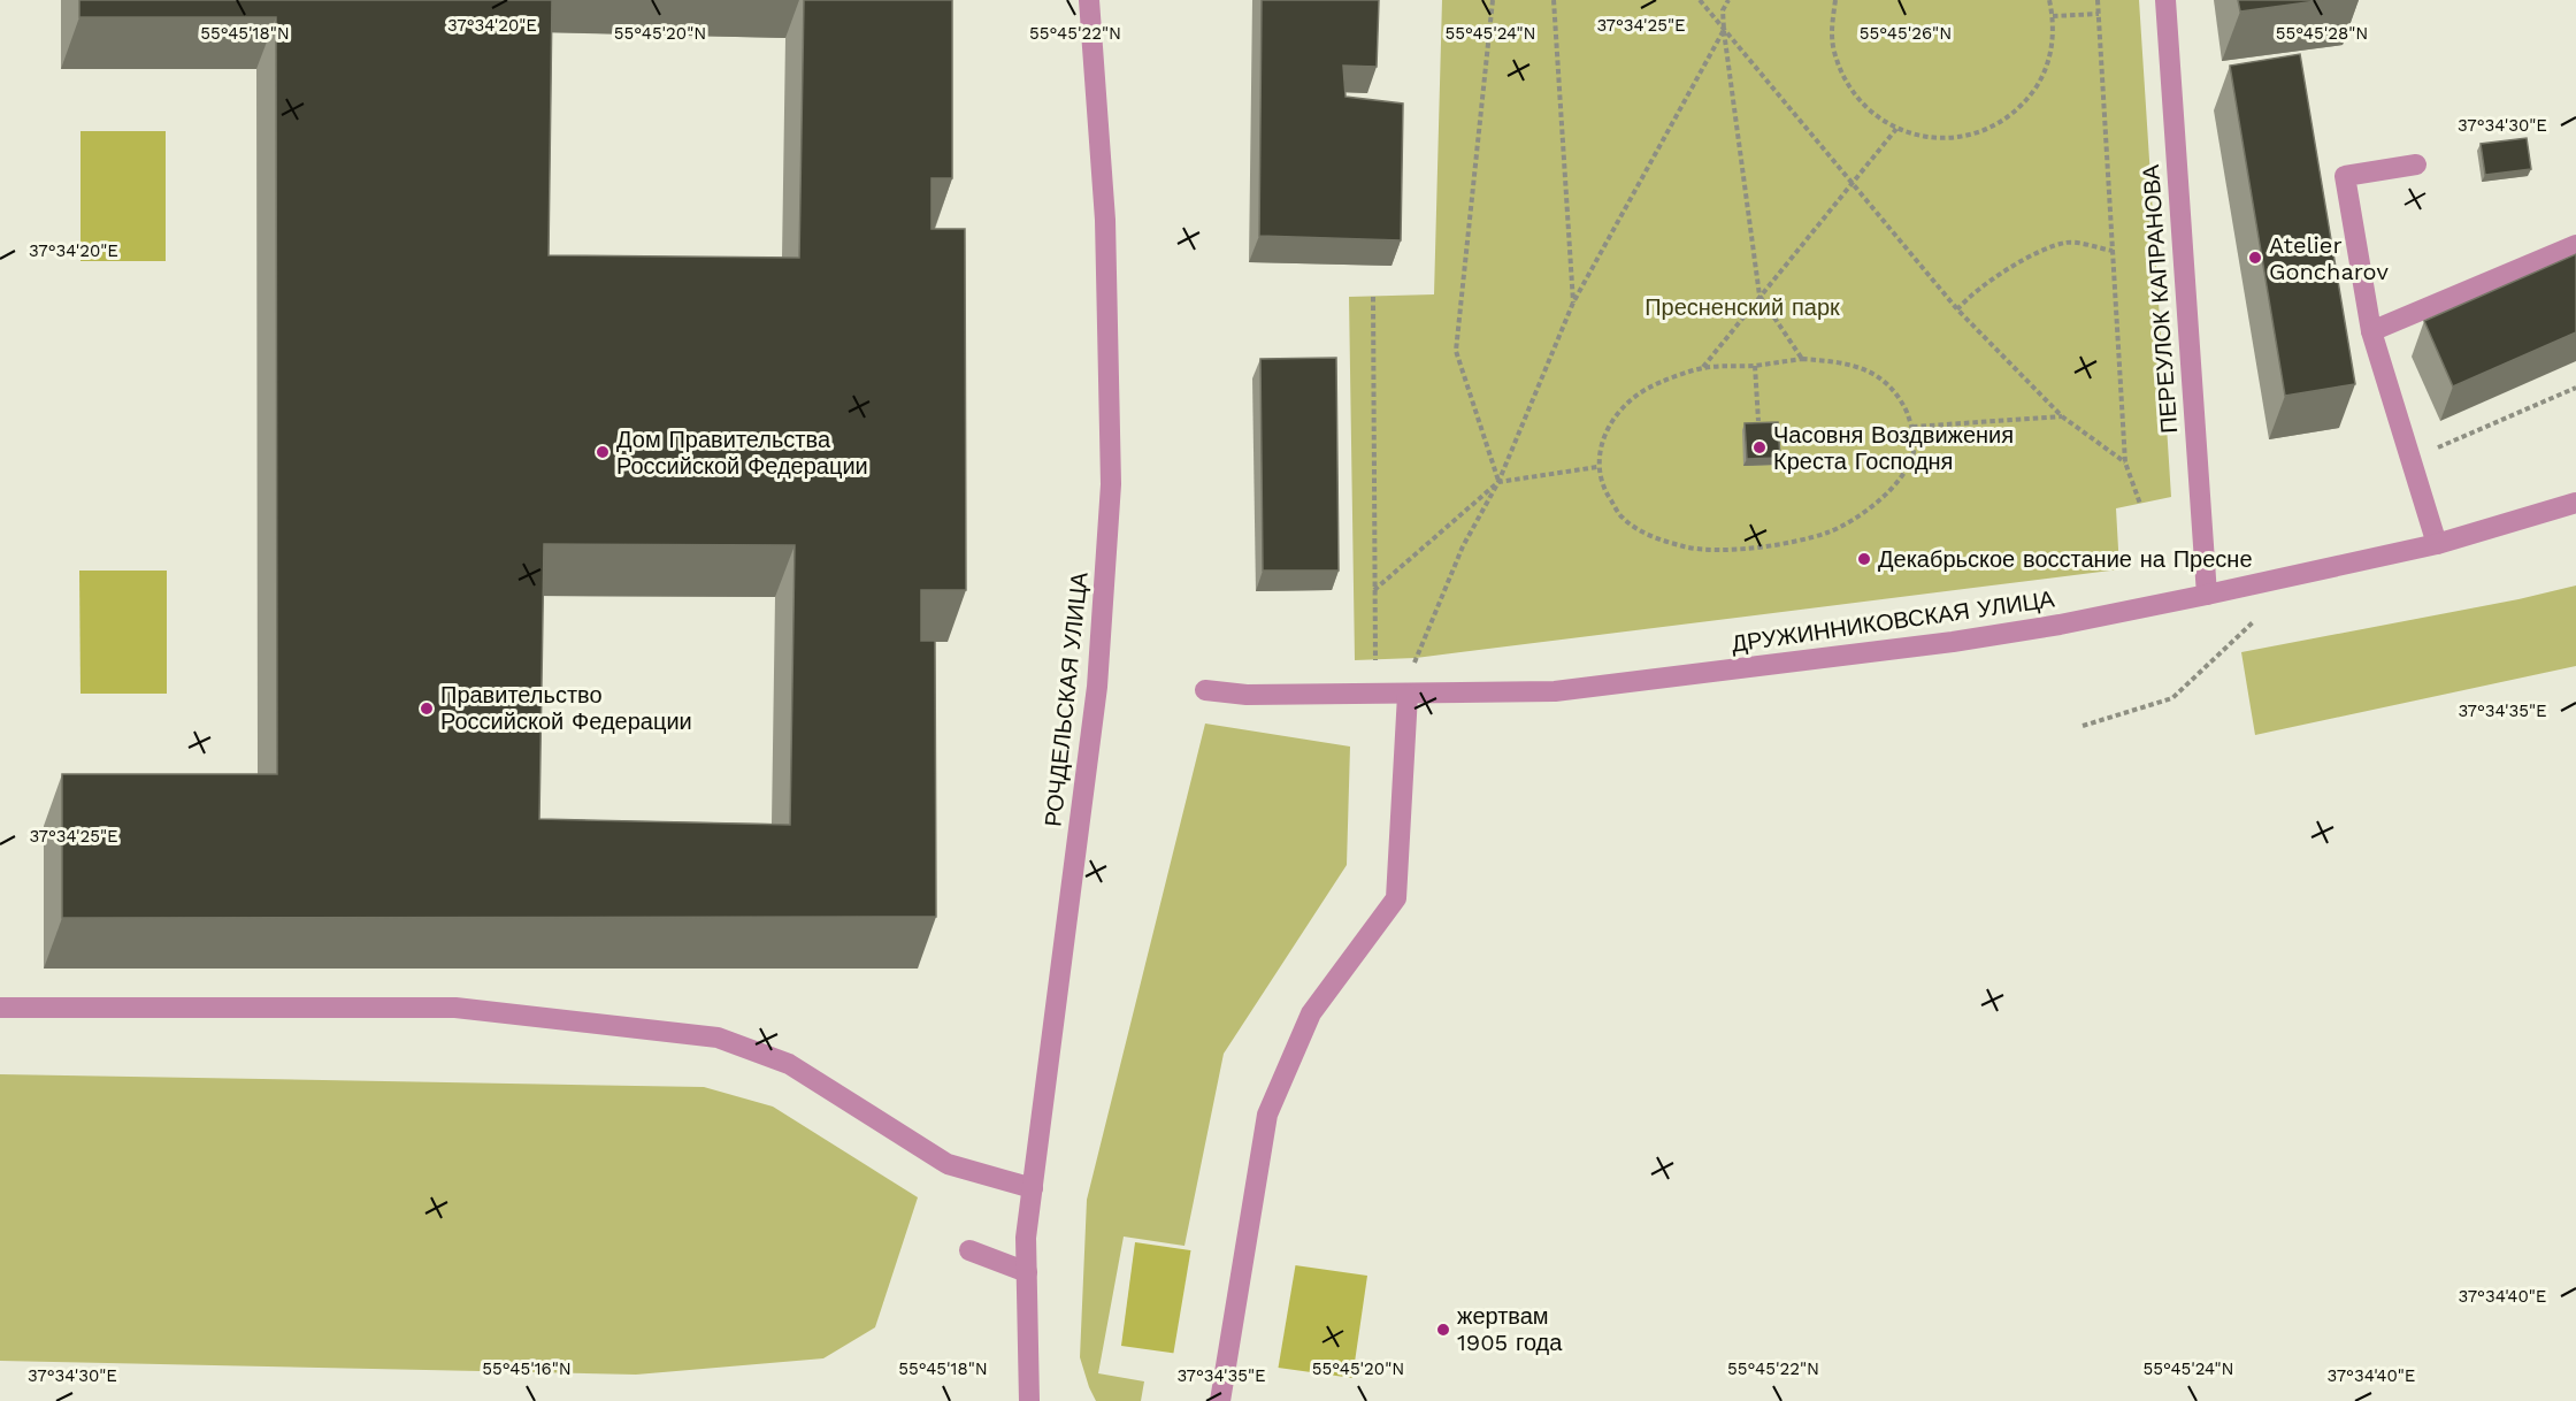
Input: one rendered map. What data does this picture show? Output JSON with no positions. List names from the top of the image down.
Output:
{
  "streets": {
    "street": ["ПЕРЕУЛОК КАПРАНОВА", "ДРУЖИННИКОВСКАЯ УЛИЦА", "РОЧДЕЛЬСКАЯ УЛИЦА"]
  },
  "crossings": [
    ["ПЕРЕУЛОК КАПРАНОВА", "ДРУЖИННИКОВСКАЯ УЛИЦА"]
  ],
  "parks": ["Пресненский парк"],
  "places": [
    "Atelier Goncharov",
    "Часовня Воздвижения Креста Господня",
    "Дом Правительства Российской Федерации",
    "Декабрьское восстание на Пресне",
    "Правительство Российской Федерации",
    "жертвам 1905 года"
  ],
  "coordinates": [
    "37°34'20\"E",
    "37°34'25\"E",
    "55°45'18\"N",
    "55°45'20\"N",
    "55°45'22\"N",
    "55°45'24\"N",
    "55°45'26\"N",
    "55°45'28\"N",
    "37°34'30\"E",
    "37°34'35\"E",
    "37°34'40\"E",
    "55°45'16\"N"
  ]
}
